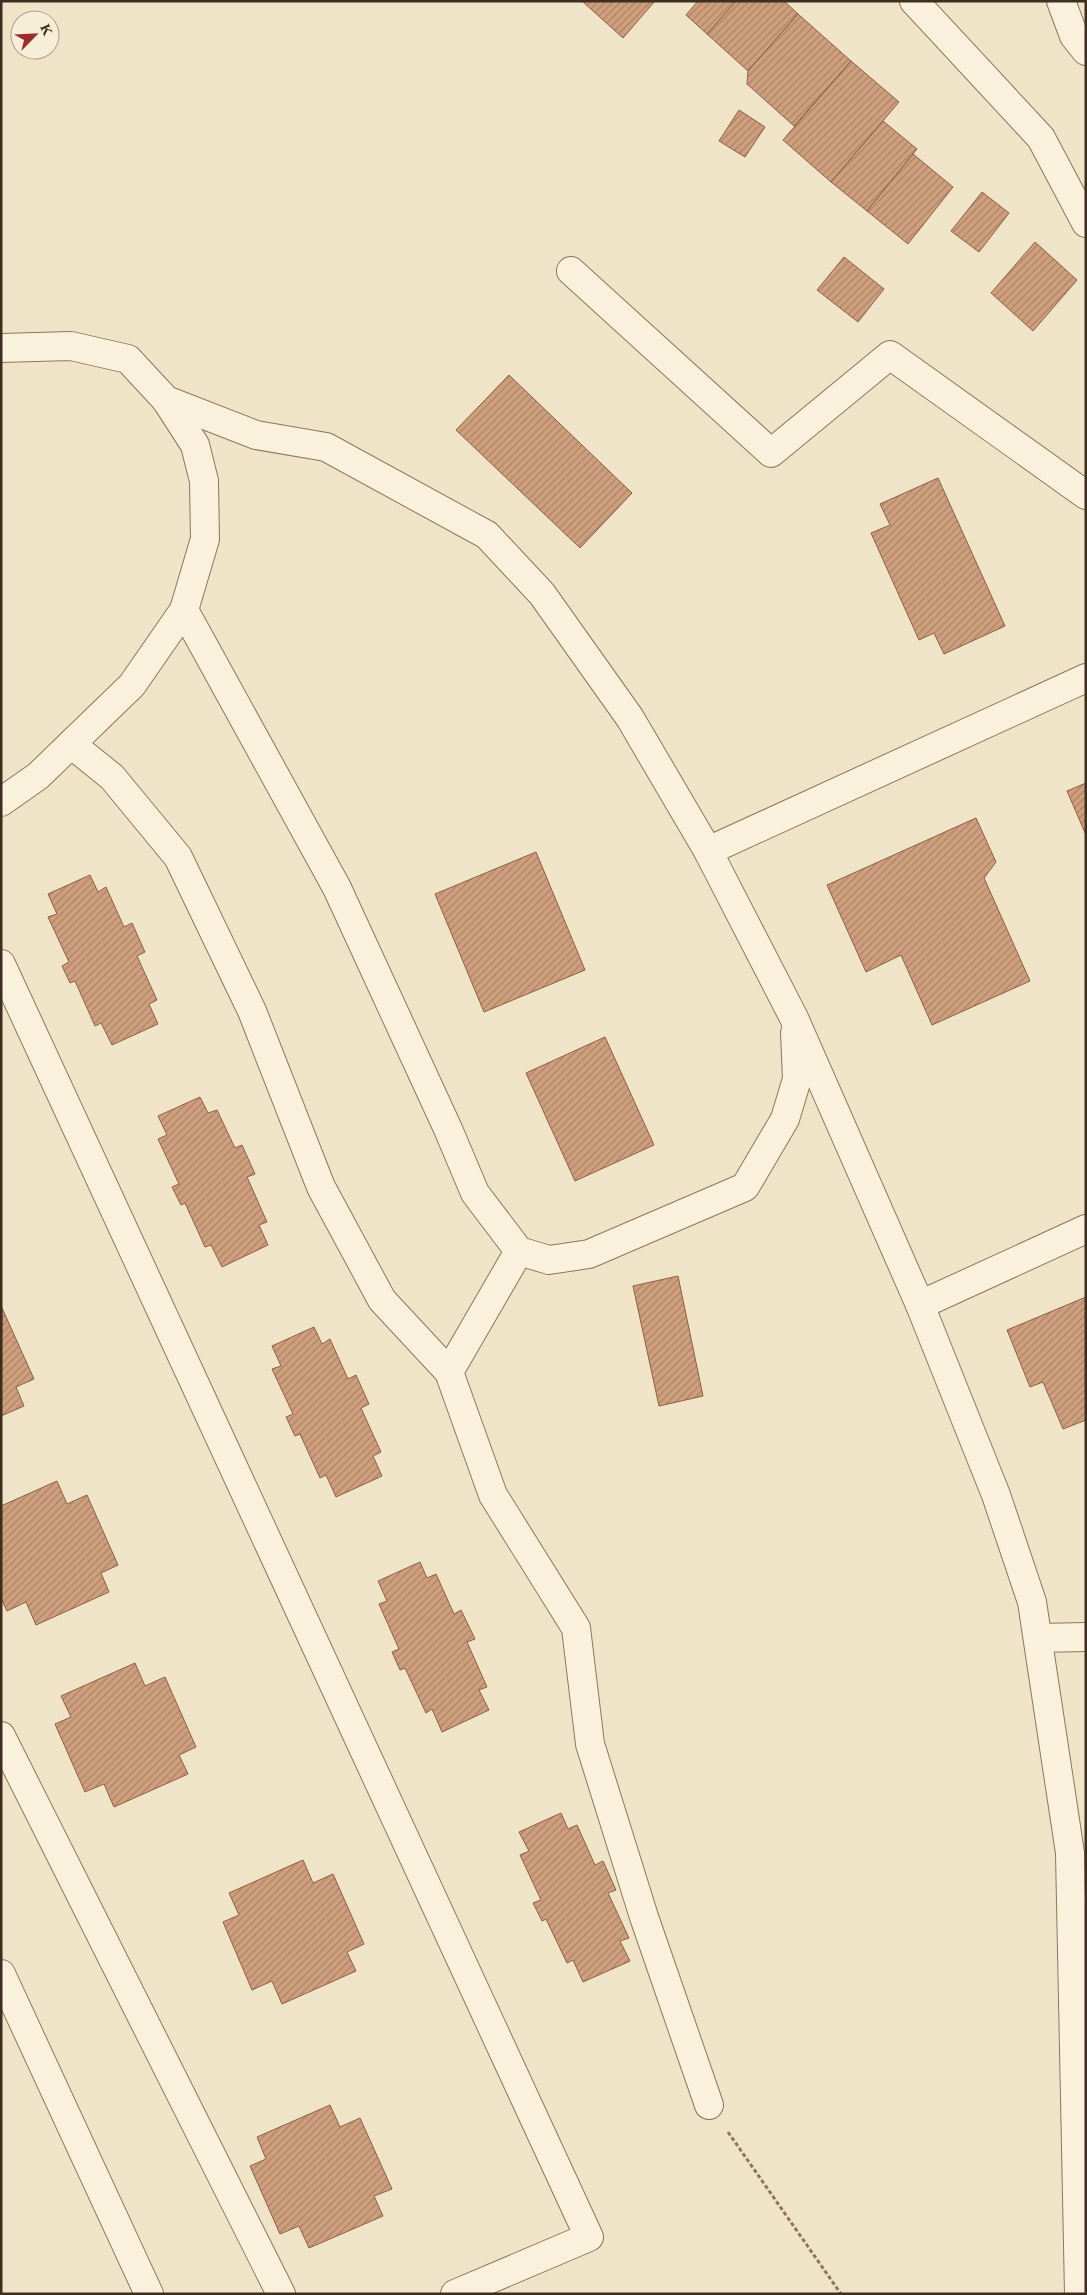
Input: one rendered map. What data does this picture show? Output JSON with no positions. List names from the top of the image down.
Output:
{
  "north": "top right"
}
